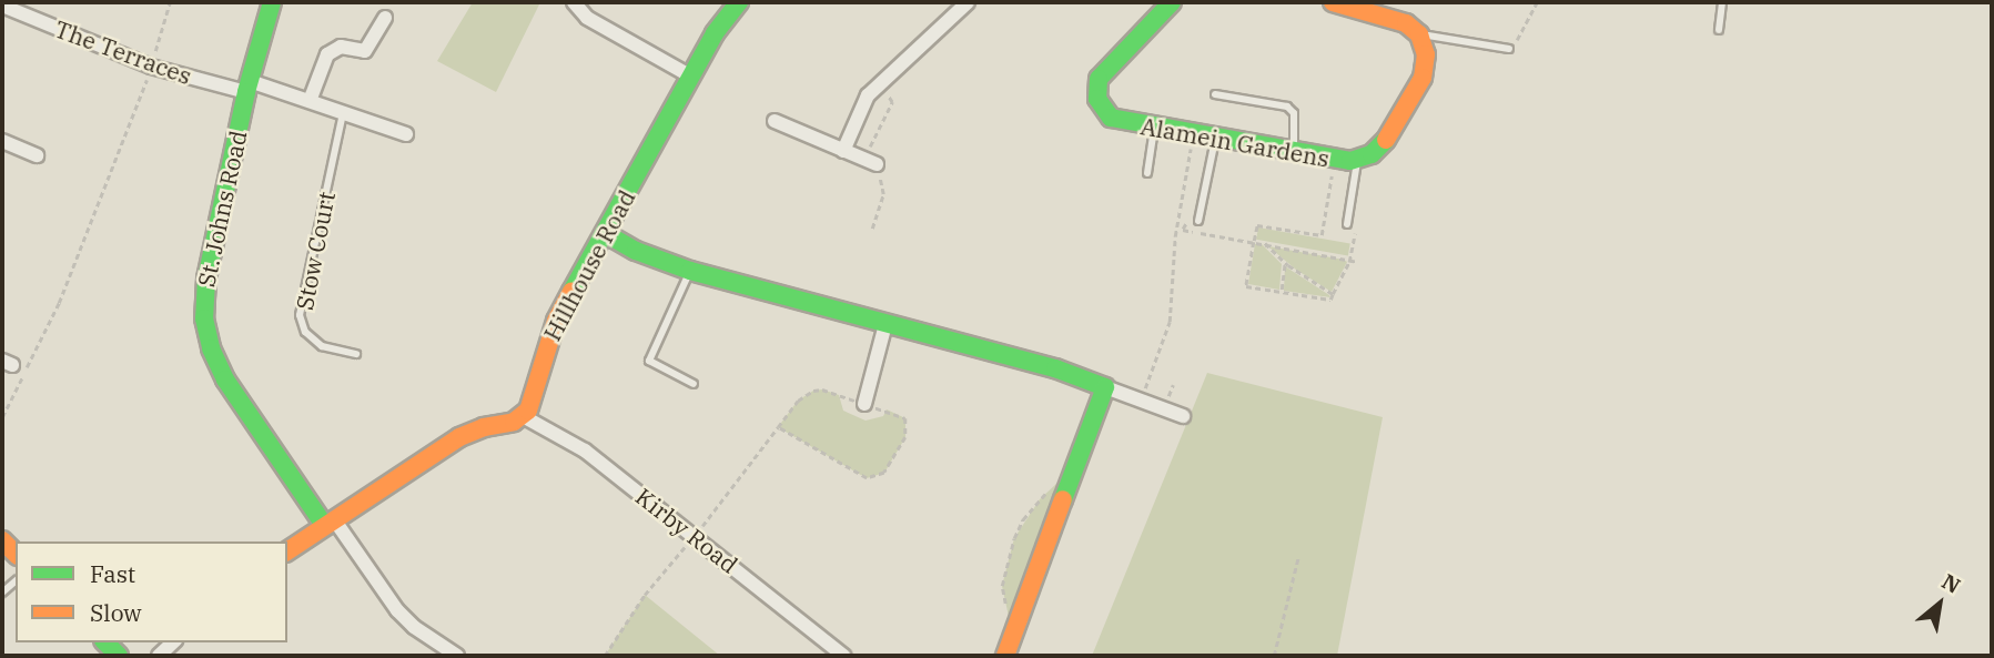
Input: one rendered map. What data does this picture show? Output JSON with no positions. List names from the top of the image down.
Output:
{
  "streets": {
    "street": [
      "The Terraces",
      "Alamein Gardens",
      "St. Johns Road",
      "Hillhouse Road",
      "Kirby Road"
    ],
    "lane": ["Stow Court"]
  },
  "crossings": [
    ["The Terraces", "St. Johns Road"],
    ["The Terraces", "Stow Court"],
    ["Hillhouse Road", "Kirby Road"]
  ],
  "legend": ["Fast", "Slow"],
  "north": "top right"
}
